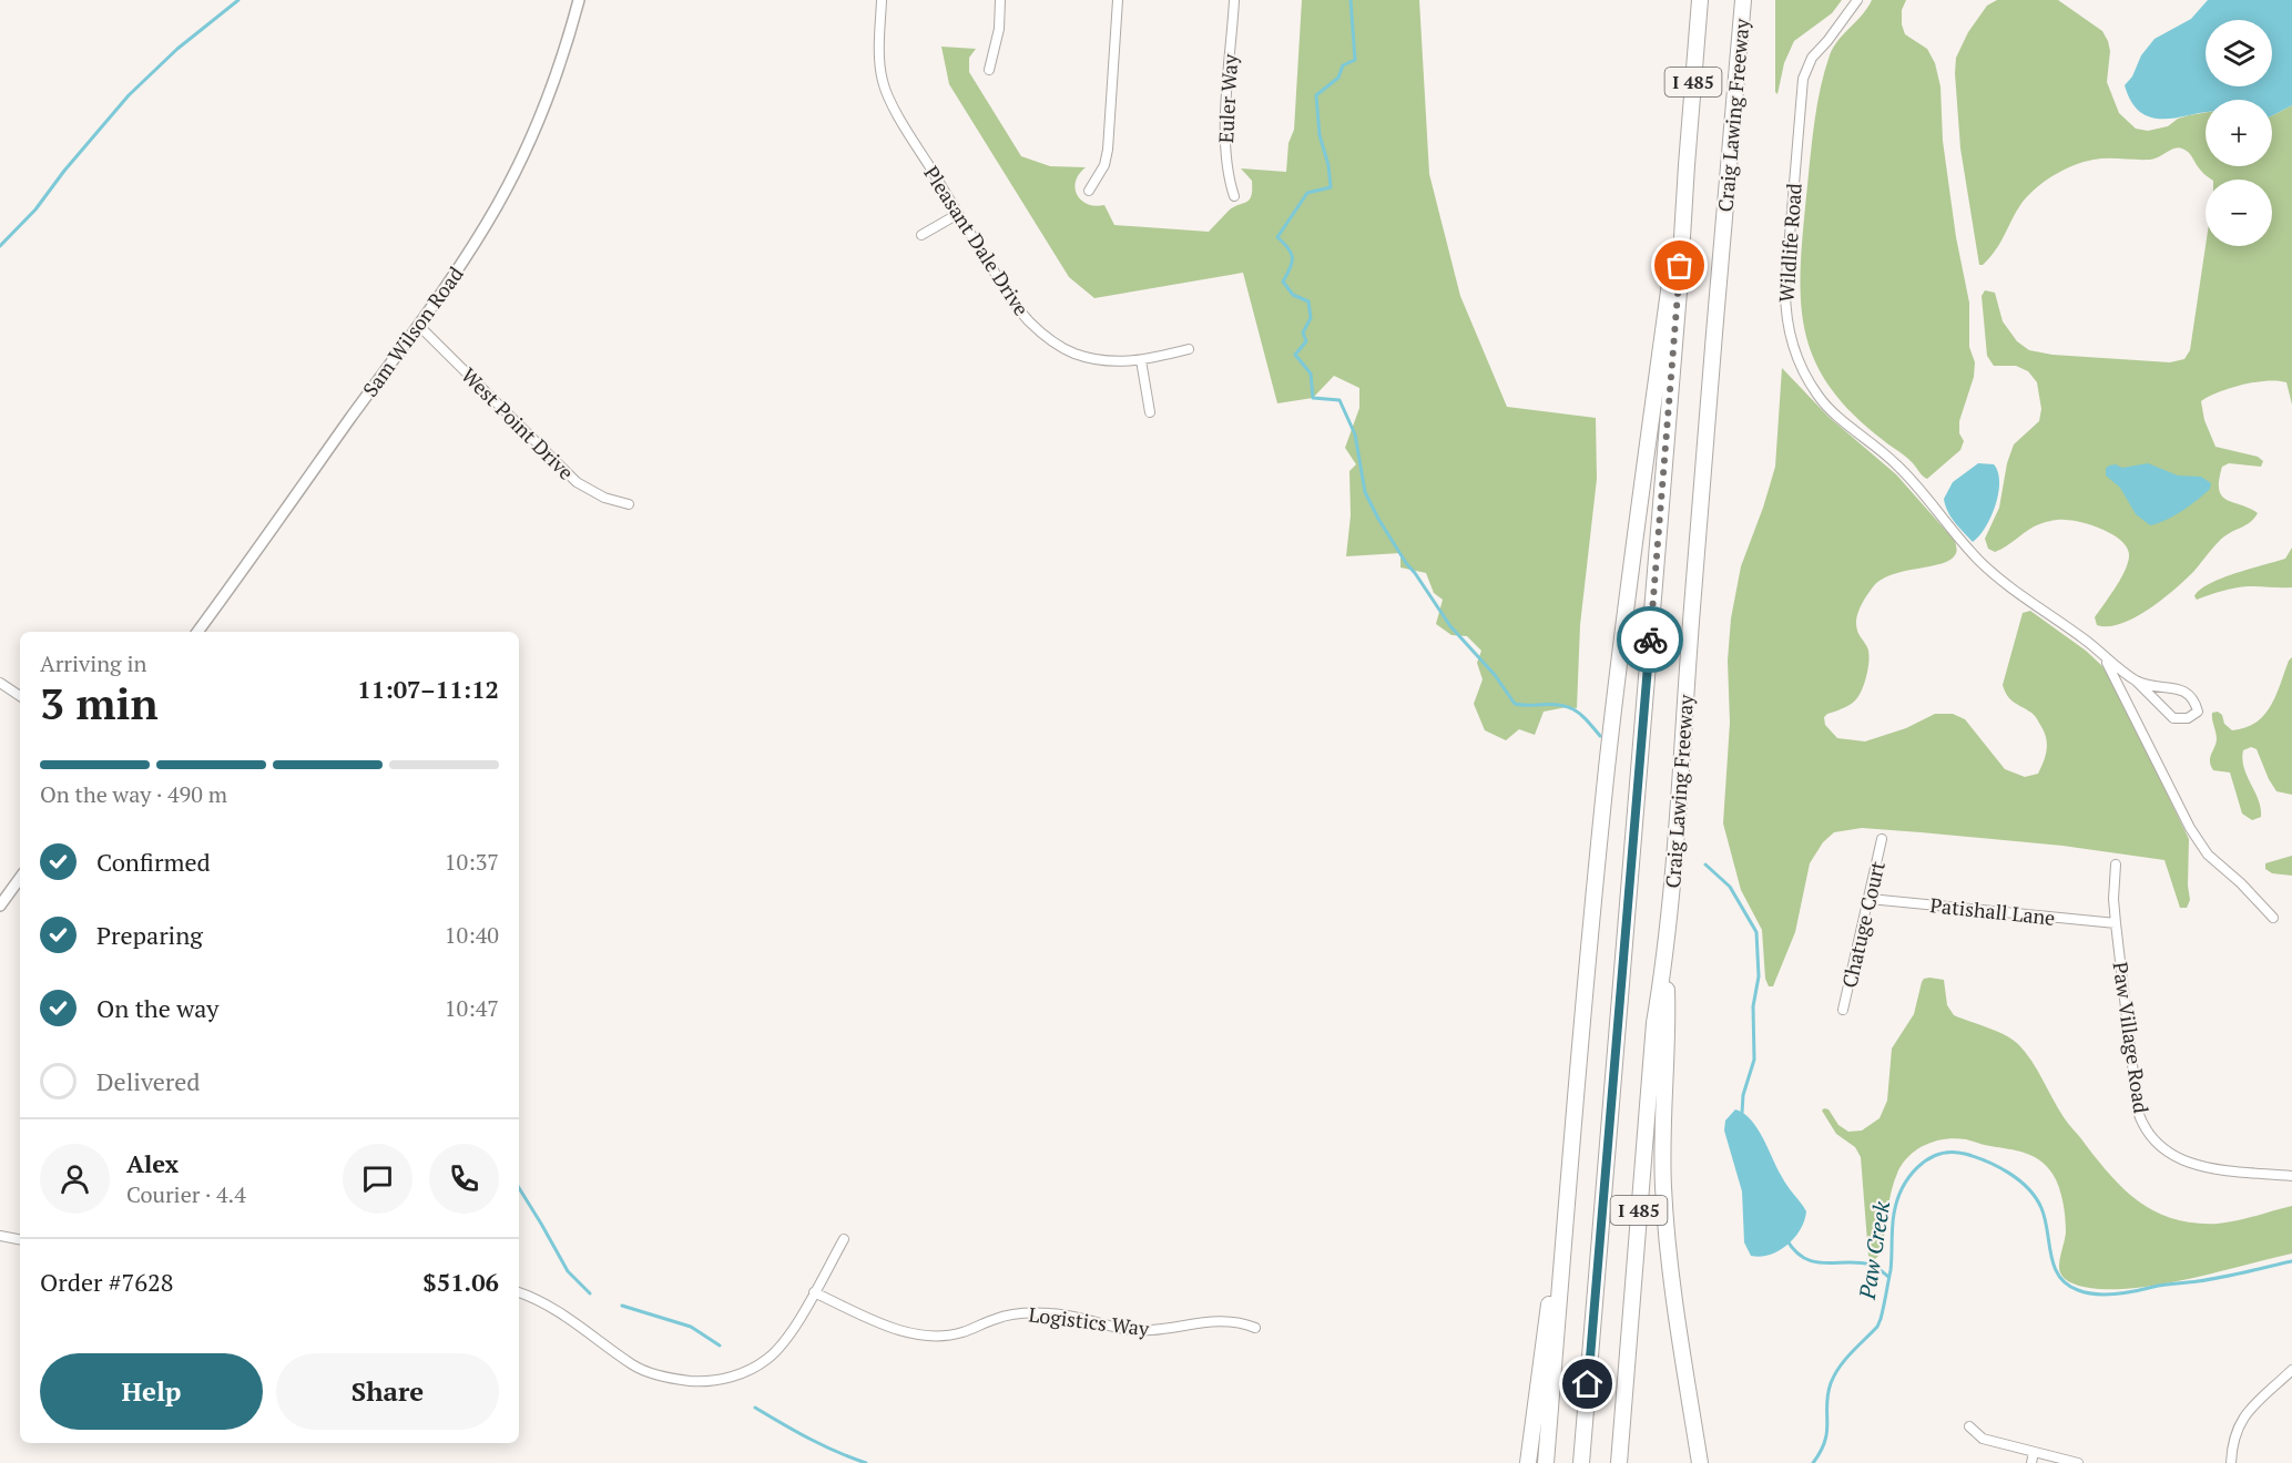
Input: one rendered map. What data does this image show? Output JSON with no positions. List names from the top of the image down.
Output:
{
  "streets": {
    "highway": ["I 485", "Craig Lawing Freeway"],
    "street": [
      "Euler Way",
      "Pleasant Dale Drive",
      "Wildlife Road",
      "Sam Wilson Road",
      "West Point Drive",
      "Patishall Lane",
      "Chatuge Court",
      "Paw Village Road",
      "Logistics Way"
    ]
  },
  "crossings": [
    ["Sam Wilson Road", "West Point Drive"],
    ["Patishall Lane", "Chatuge Court"],
    ["Patishall Lane", "Paw Village Road"]
  ],
  "water": ["Paw Creek"],
  "page": {
    "map_buttons": ["+", "−"],
    "heading": ["3 min", "Arriving in", "11:07–11:12"],
    "panel": [
      "Alex",
      "Courier · 4.4",
      "Order #7628",
      "$51.06"
    ],
    "bar": "On the way · 490 m",
    "list": [
      ["Confirmed", "10:37"],
      ["Preparing", "10:40"],
      ["On the way", "10:47"],
      "Delivered"
    ],
    "buttons": ["Help", "Share"]
  }
}
